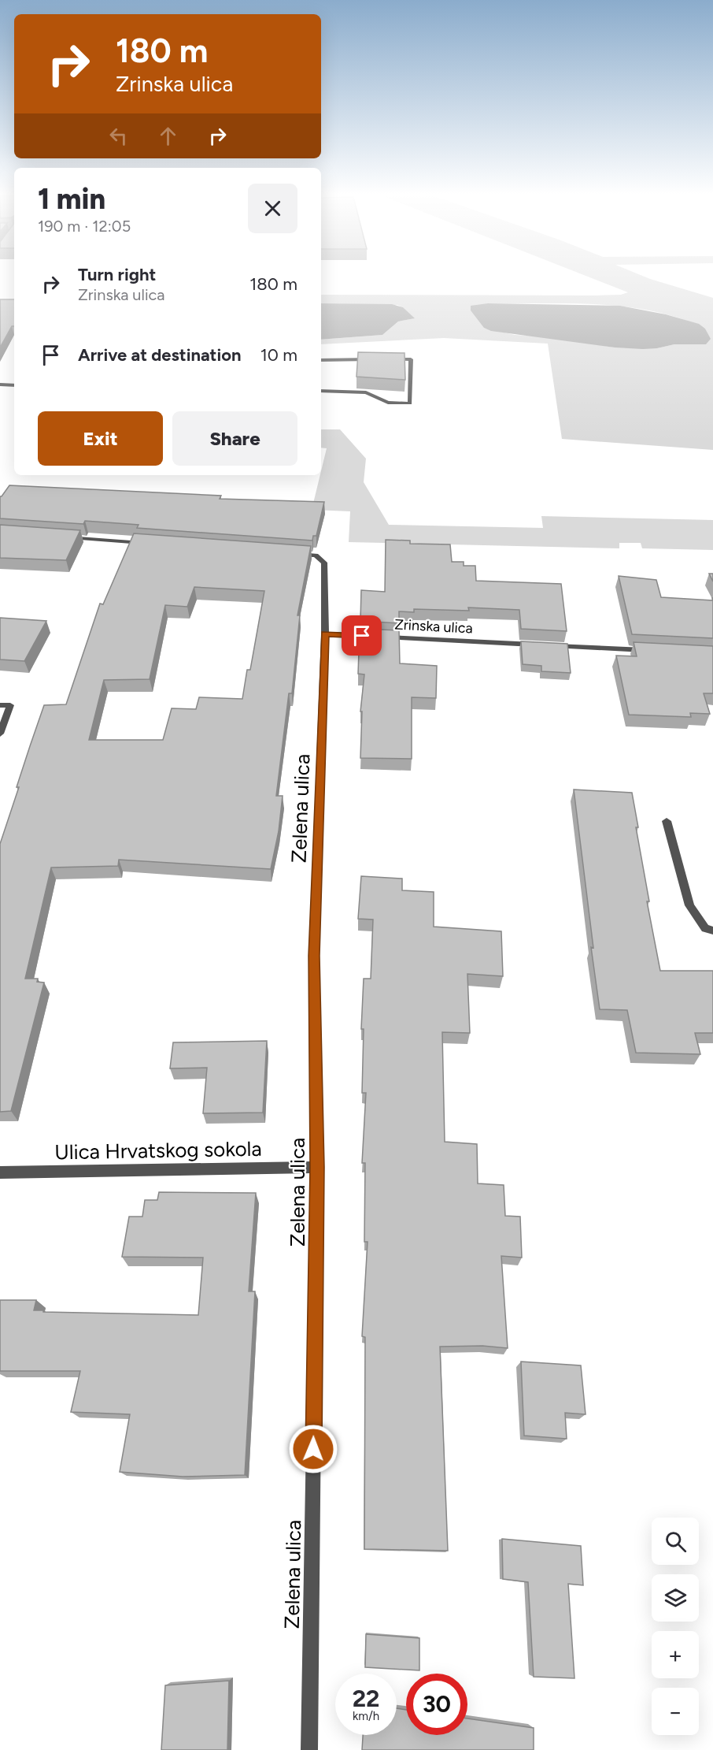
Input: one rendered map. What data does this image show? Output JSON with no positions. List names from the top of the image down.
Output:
{
  "streets": {
    "street": ["Zrinska ulica", "Zelena ulica", "Ulica Hrvatskog sokola"]
  },
  "crossings": [
    ["Zrinska ulica", "Zelena ulica"],
    ["Zelena ulica", "Ulica Hrvatskog sokola"]
  ],
  "page": {
    "turn": ["180 m", "Zrinska ulica"],
    "heading": ["1 min", "190 m · 12:05"],
    "list": [
      {
        "name": "Turn right",
        "note": "Zrinska ulica",
        "value": "180 m"
      },
      {
        "name": "Arrive at destination",
        "value": "10 m"
      }
    ],
    "buttons": ["Exit", "Share"],
    "map_buttons": ["+", "−"],
    "speed": "22 km/h",
    "limit": "30"
  }
}
